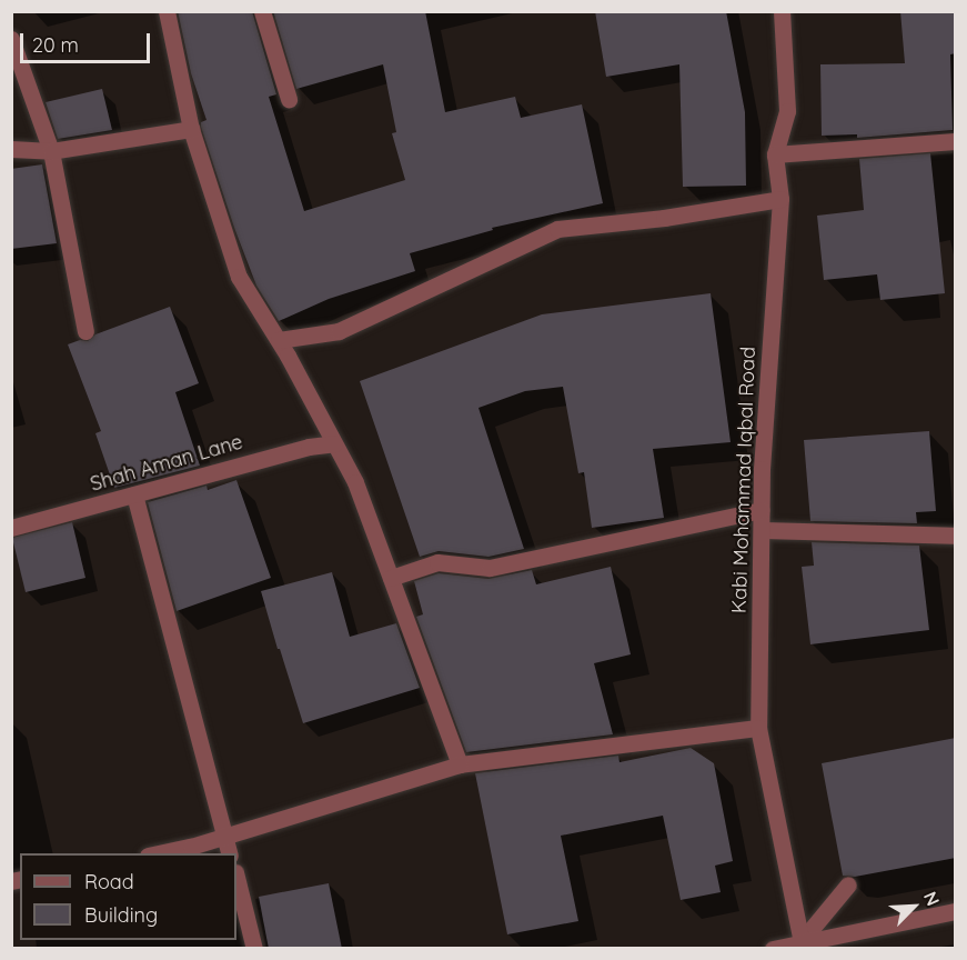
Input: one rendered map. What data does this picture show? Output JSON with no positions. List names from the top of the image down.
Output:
{
  "streets": {
    "street": ["Shah Aman Lane", "Kabi Mohammad Iqbal Road"]
  },
  "legend": ["Road", "Building"],
  "scale_bar": "20 m",
  "north": "top right"
}
